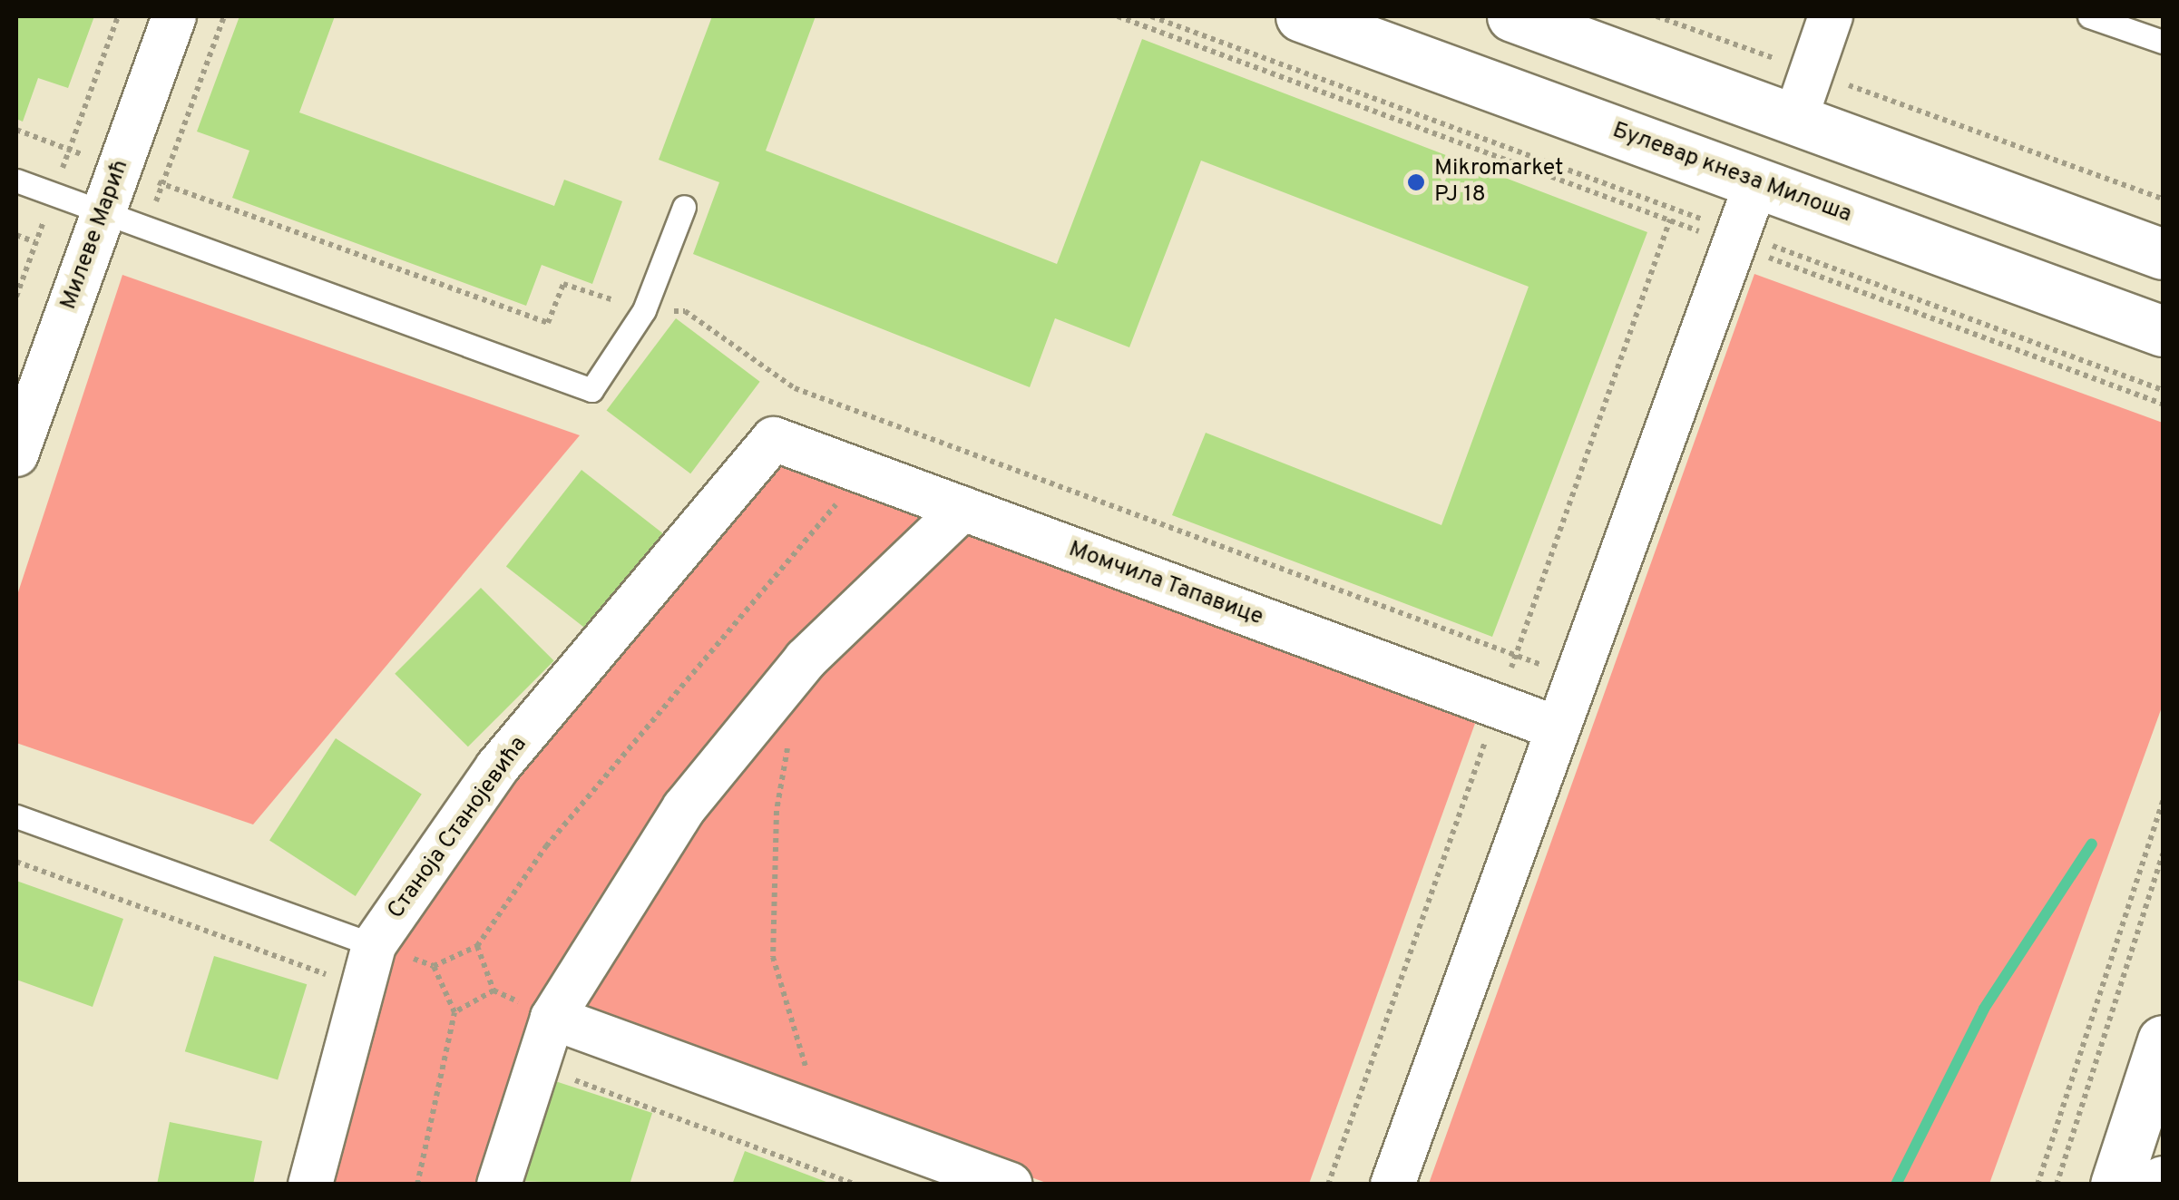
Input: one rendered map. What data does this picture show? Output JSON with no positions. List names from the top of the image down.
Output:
{
  "streets": {
    "main road": ["Булевар кнеза Милоша"],
    "street": ["Милеве Марић", "Момчила Тапавице", "Станоја Станојевића"]
  },
  "crossings": [
    ["Момчила Тапавице", "Станоја Станојевића"]
  ],
  "places": ["Mikromarket PJ 18"]
}
